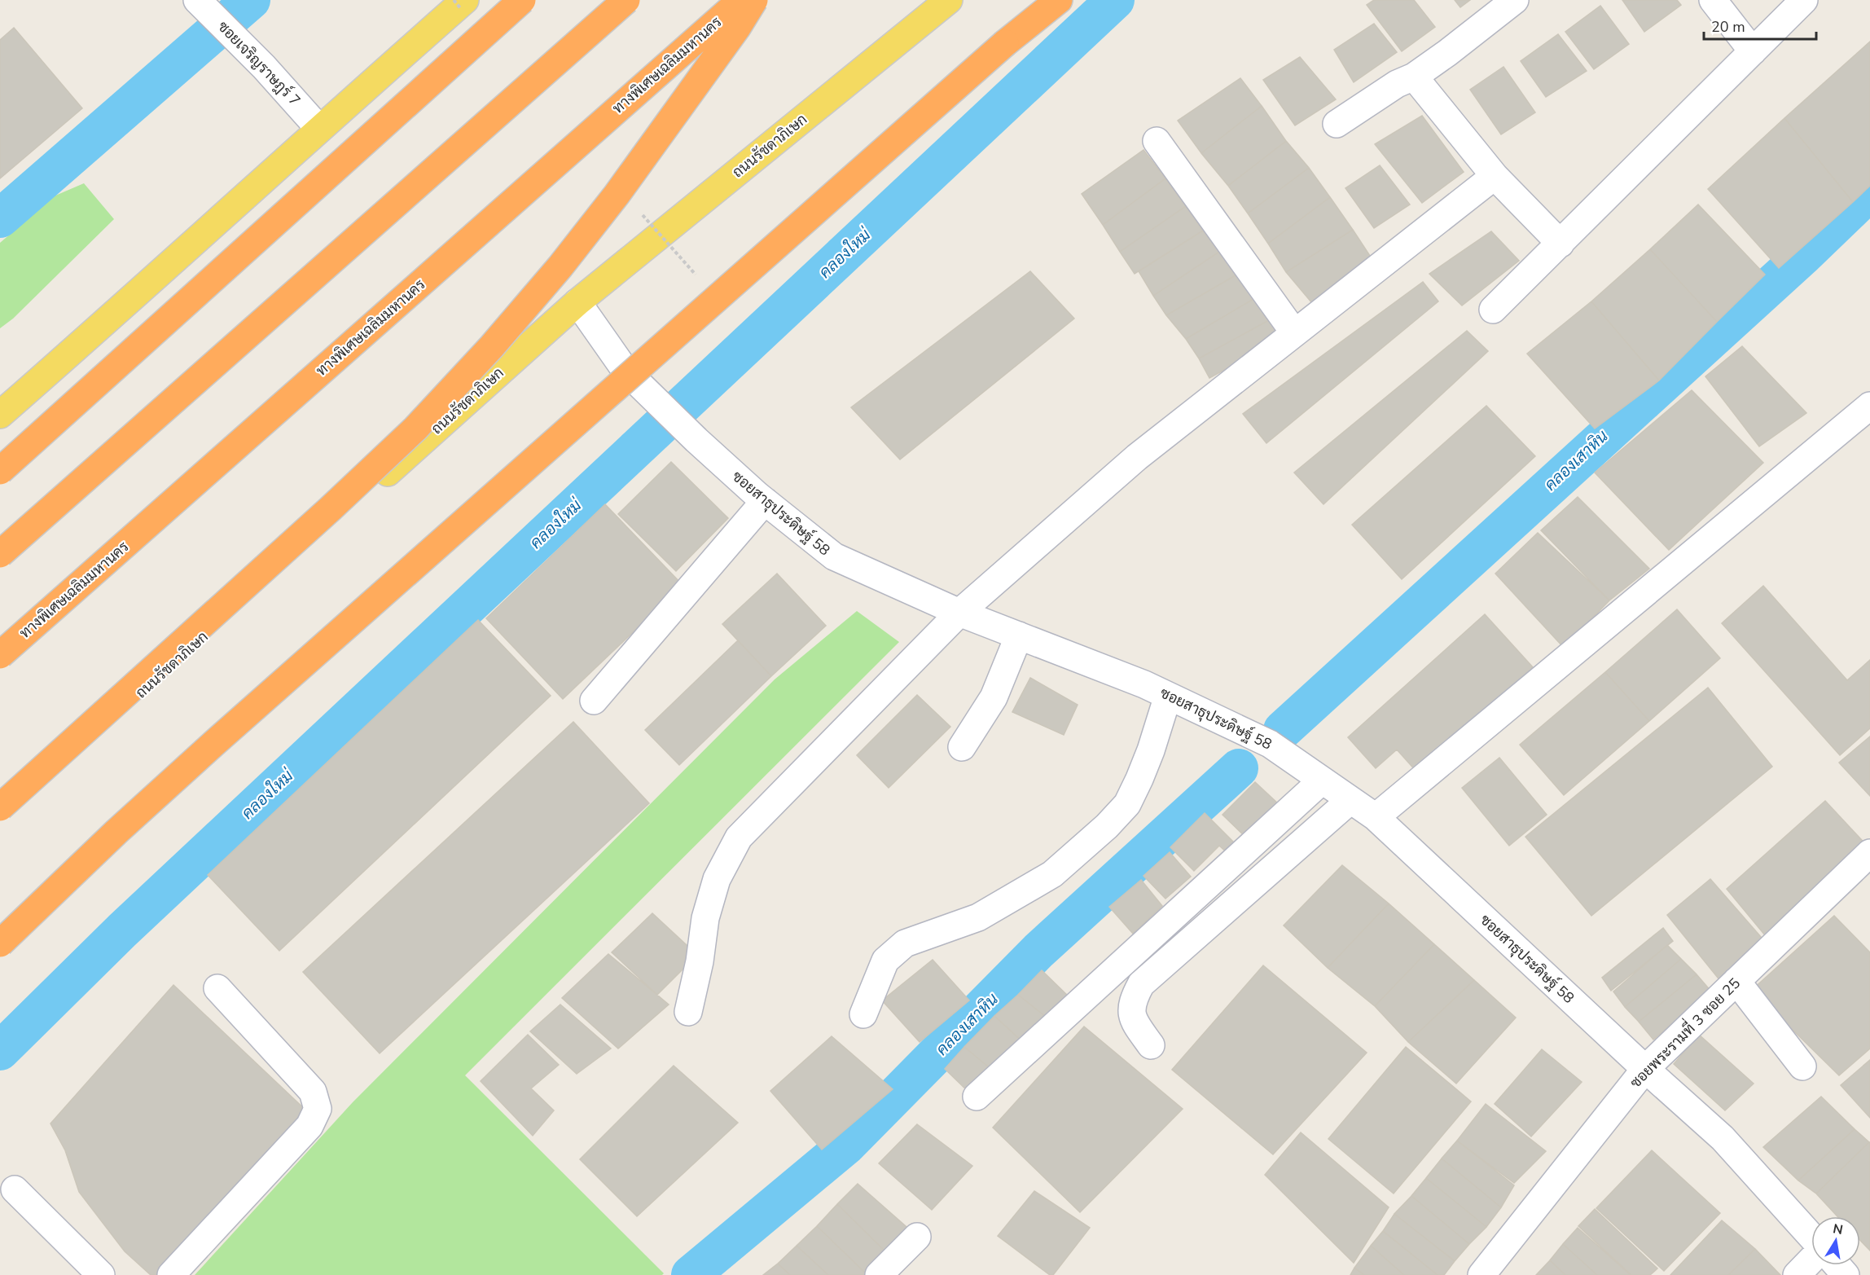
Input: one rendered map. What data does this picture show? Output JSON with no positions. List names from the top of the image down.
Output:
{
  "streets": {
    "highway": ["ทางพิเศษเฉลิมมหานคร"],
    "main road": ["ถนนรัชดาภิเษก"],
    "street": ["ซอยเจริญราษฎร์ 7", "ซอยสาธุประดิษฐ์ 58", "ซอยพระรามที่ 3 ซอย 25"]
  },
  "crossings": [
    ["ถนนรัชดาภิเษก", "ซอยสาธุประดิษฐ์ 58"],
    ["ซอยสาธุประดิษฐ์ 58", "ซอยพระรามที่ 3 ซอย 25"]
  ],
  "water": ["คลองใหม่", "คลองเสาหิน"],
  "scale_bar": "20 m",
  "north": "top"
}
